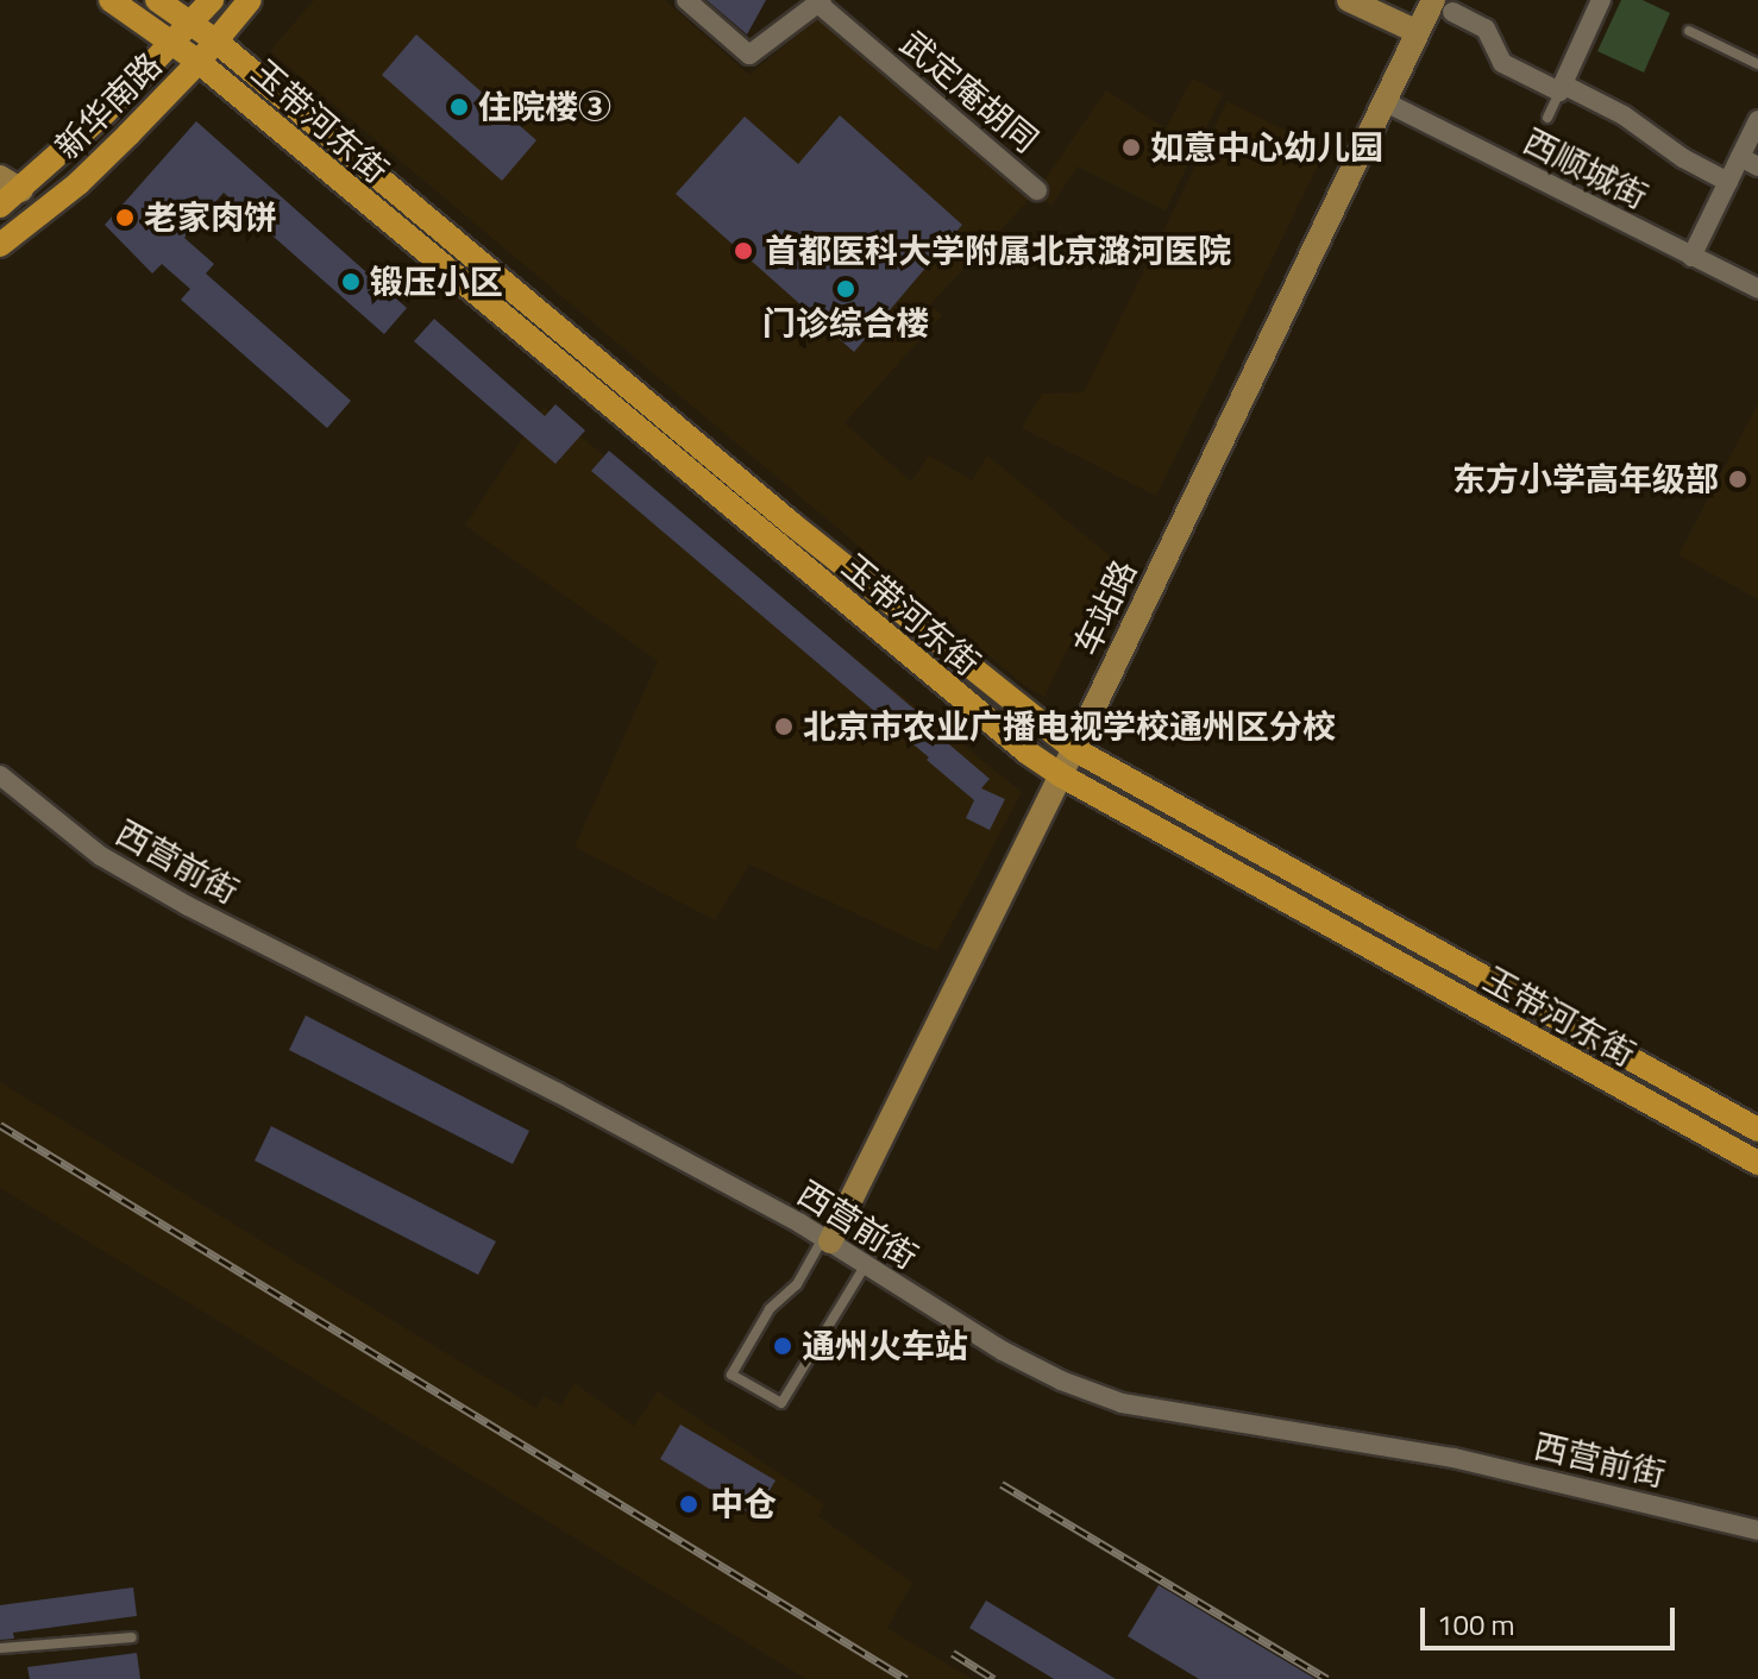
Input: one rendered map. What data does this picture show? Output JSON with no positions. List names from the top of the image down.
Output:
{
  "streets": {
    "main road": ["新华南路", "玉带河东街"],
    "street": [
      "武定庵胡同",
      "西顺城街",
      "车站路",
      "西营前街"
    ]
  },
  "crossings": [
    ["新华南路", "玉带河东街"],
    ["玉带河东街", "车站路"],
    ["西顺城街", "车站路"],
    ["车站路", "西营前街"]
  ],
  "places": [
    "住院楼③",
    "如意中心幼儿园",
    "老家肉饼",
    "首都医科大学附属北京潞河医院",
    "锻压小区",
    "门诊综合楼",
    "东方小学高年级部",
    "北京市农业广播电视学校通州区分校",
    "通州火车站",
    "中仓"
  ],
  "scale_bar": "100 m"
}
